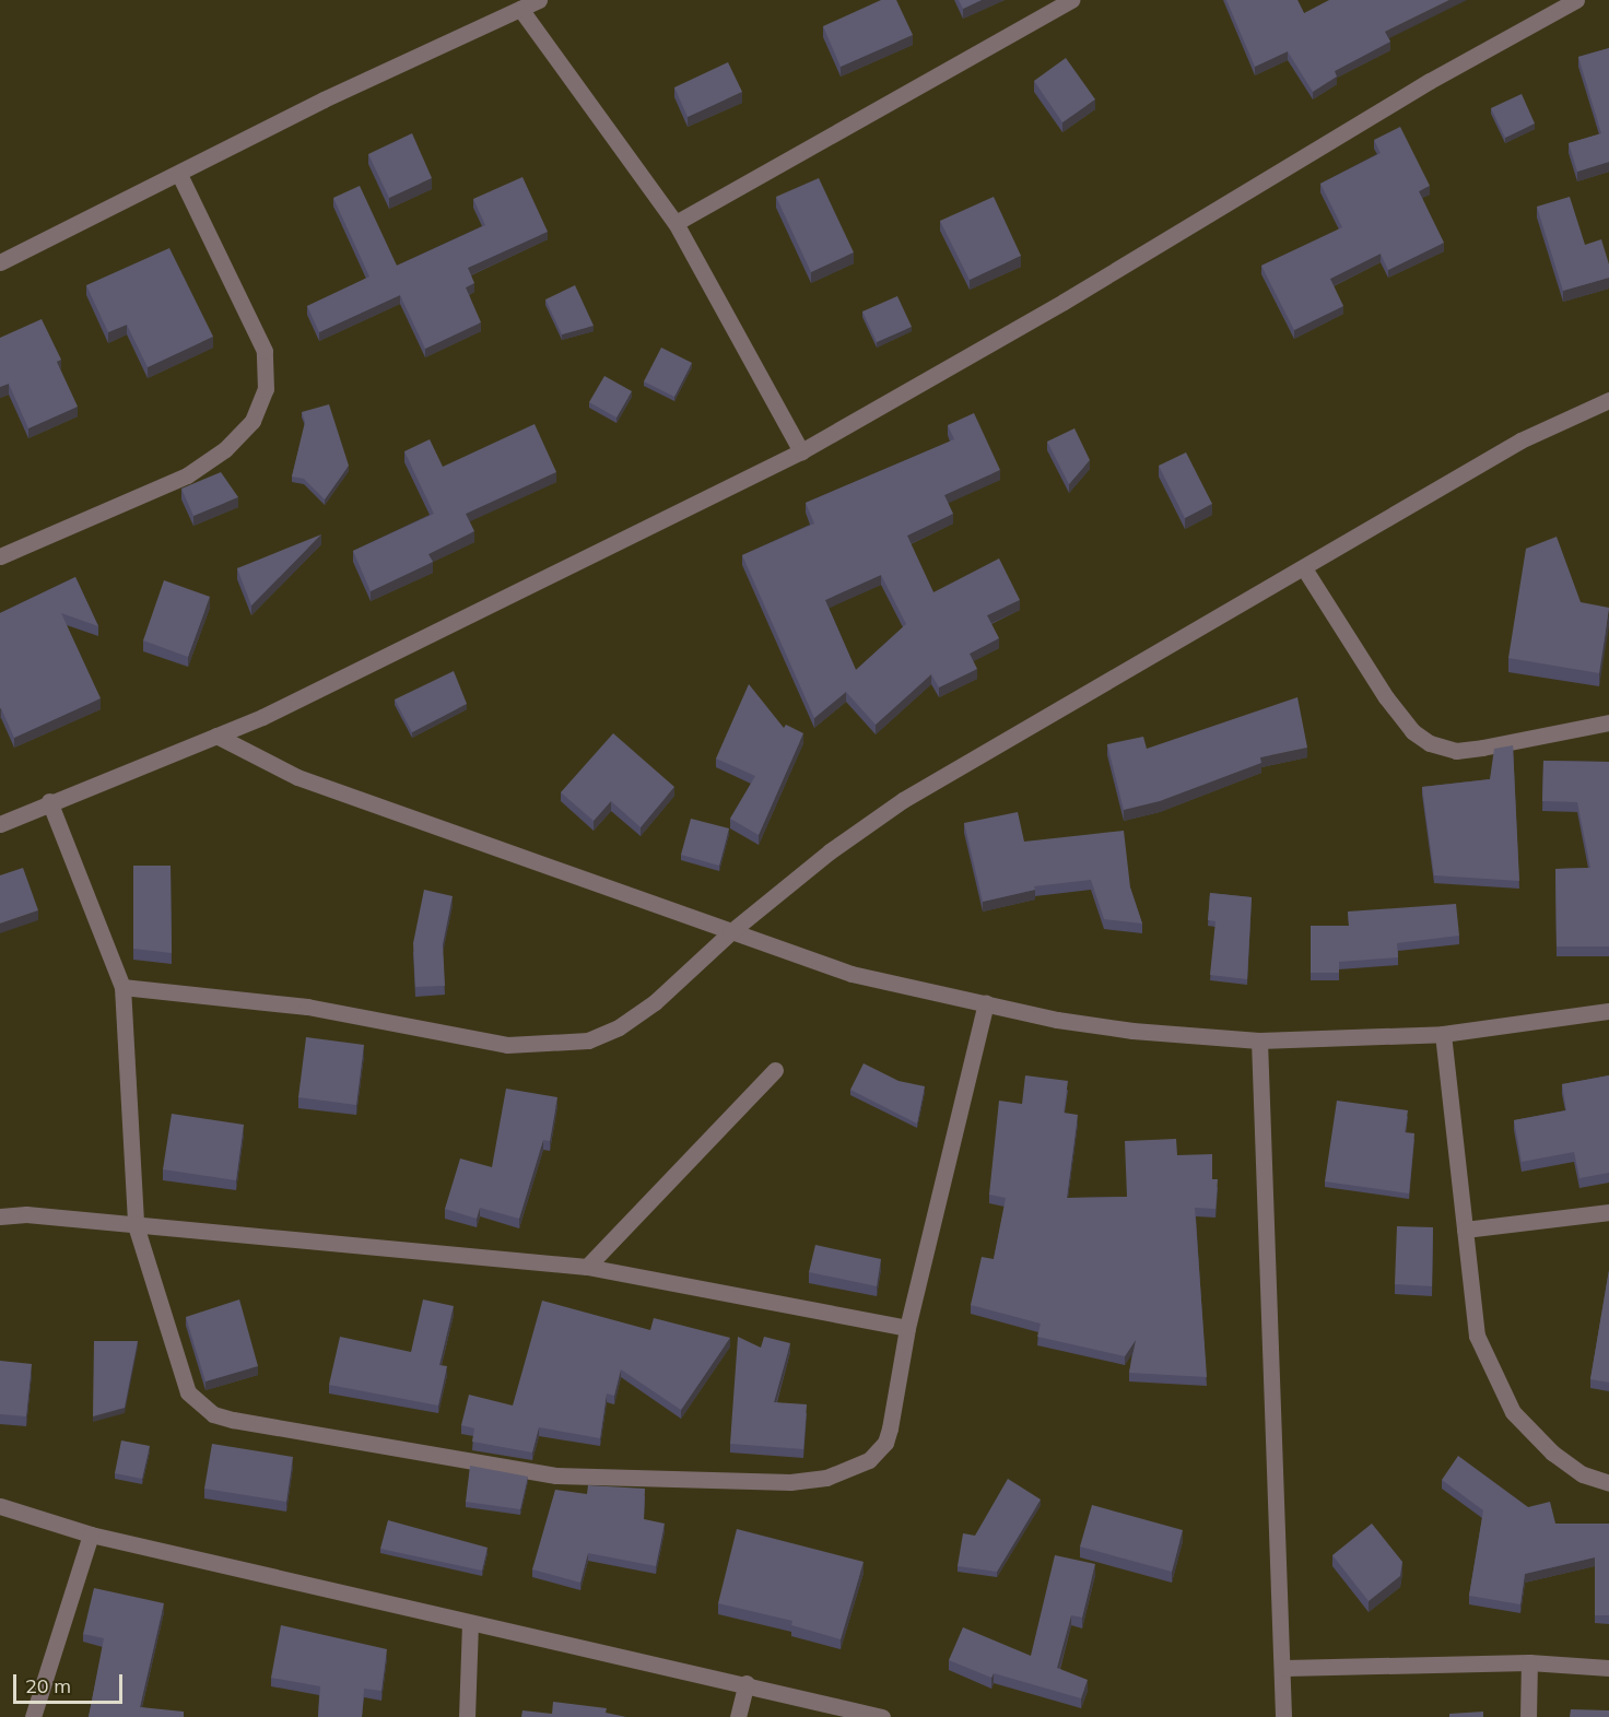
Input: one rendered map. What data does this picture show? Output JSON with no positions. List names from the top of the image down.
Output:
{
  "scale_bar": "20 m"
}
